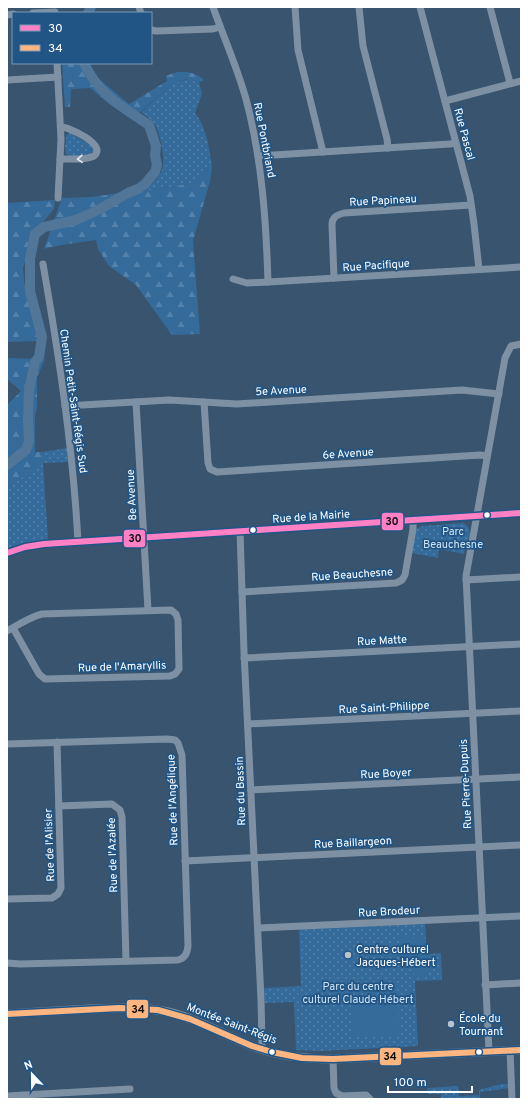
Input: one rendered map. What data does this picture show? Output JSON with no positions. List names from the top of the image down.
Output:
{
  "streets": {
    "street": [
      "Rue Pascal",
      "Rue Pontbriand",
      "Rue Papineau",
      "Rue Pacifique",
      "5e Avenue",
      "Chemin Petit-Saint-Régis Sud",
      "6e Avenue",
      "8e Avenue",
      "Rue de la Mairie",
      "Rue Beauchesne",
      "Rue Matte",
      "Rue de l'Amaryllis",
      "Rue Saint-Philippe",
      "Rue Boyer",
      "Rue Pierre-Dupuis",
      "Rue du Bassin",
      "Rue de l'Angélique",
      "Rue Baillargeon",
      "Rue de l'Alisier",
      "Rue de l'Azalée",
      "Rue Brodeur",
      "Montée Saint-Régis"
    ]
  },
  "crossings": [
    ["Rue Pascal", "Rue Papineau"],
    ["Rue Pascal", "Rue Pacifique"],
    ["Rue Pontbriand", "Rue Pacifique"],
    ["Rue Papineau", "Rue Pacifique"],
    ["5e Avenue", "Chemin Petit-Saint-Régis Sud"],
    ["5e Avenue", "6e Avenue"],
    ["5e Avenue", "8e Avenue"],
    ["5e Avenue", "Rue Pierre-Dupuis"],
    ["Chemin Petit-Saint-Régis Sud", "Rue de la Mairie"],
    ["6e Avenue", "Rue Pierre-Dupuis"],
    ["8e Avenue", "Rue de la Mairie"],
    ["8e Avenue", "Rue de l'Amaryllis"],
    ["Rue de la Mairie", "Rue Beauchesne"],
    ["Rue de la Mairie", "Rue Pierre-Dupuis"],
    ["Rue de la Mairie", "Rue du Bassin"],
    ["Rue Beauchesne", "Rue du Bassin"],
    ["Rue Matte", "Rue Pierre-Dupuis"],
    ["Rue Matte", "Rue du Bassin"],
    ["Rue Saint-Philippe", "Rue Pierre-Dupuis"],
    ["Rue Saint-Philippe", "Rue du Bassin"],
    ["Rue Boyer", "Rue Pierre-Dupuis"],
    ["Rue Boyer", "Rue du Bassin"],
    ["Rue Pierre-Dupuis", "Rue Baillargeon"],
    ["Rue Pierre-Dupuis", "Rue Brodeur"],
    ["Rue Pierre-Dupuis", "Montée Saint-Régis"],
    ["Rue du Bassin", "Rue Baillargeon"],
    ["Rue du Bassin", "Rue Brodeur"],
    ["Rue du Bassin", "Montée Saint-Régis"],
    ["Rue de l'Angélique", "Rue Baillargeon"],
    ["Rue de l'Angélique", "Rue de l'Alisier"],
    ["Rue de l'Angélique", "Rue de l'Azalée"],
    ["Rue de l'Alisier", "Rue de l'Azalée"]
  ],
  "parks": ["Parc Beauchesne", "Parc du centre culturel Claude Hébert"],
  "places": ["Centre culturel Jacques-Hébert", "École du Tournant"],
  "lines": ["transit line 30", "transit line 34"],
  "legend": ["30", "34"],
  "scale_bar": "100 m",
  "north": "top"
}
